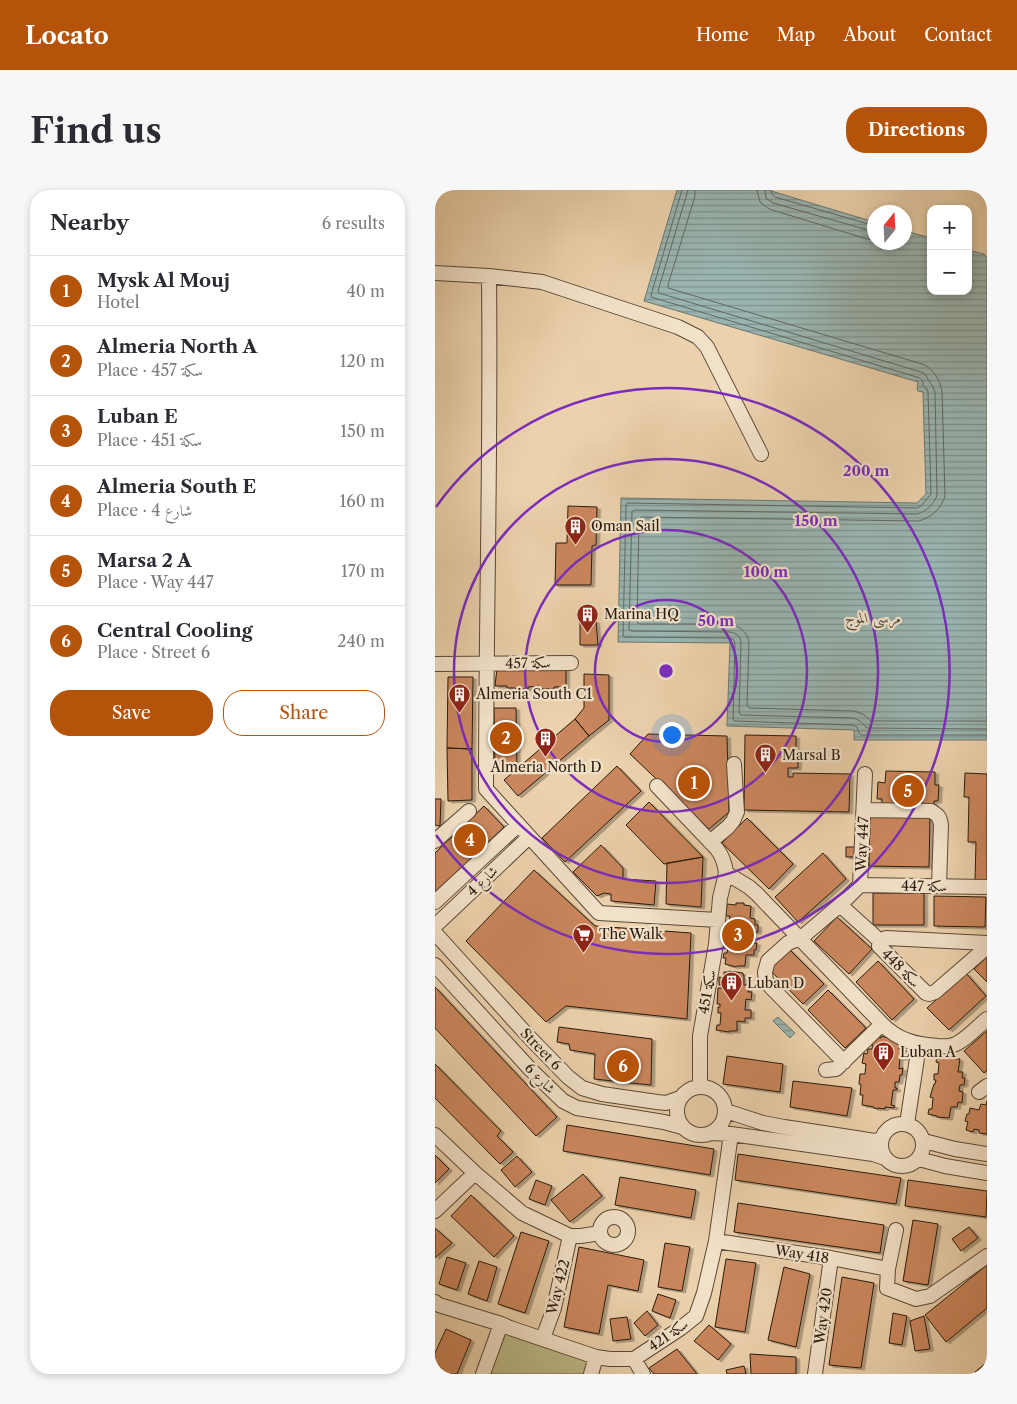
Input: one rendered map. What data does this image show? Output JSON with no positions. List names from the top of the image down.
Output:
{
  "streets": {
    "street": [
      "سكة 457",
      "Way 447",
      "شارع 4",
      "سكة 447",
      "سكة 448",
      "سكة 451",
      "Street 6",
      "شارع 6",
      "Way 418",
      "Way 422",
      "Way 420",
      "سكة 421"
    ]
  },
  "crossings": [
    ["سكة 457", "شارع 4"],
    ["سكة 457", "سكة 451"],
    ["Way 447", "سكة 447"],
    ["سكة 451", "Street 6"],
    ["سكة 451", "شارع 6"],
    ["Street 6", "شارع 6"],
    ["Way 418", "Way 420"],
    ["Way 418", "سكة 421"],
    ["Way 422", "سكة 421"]
  ],
  "water": ["مرسى الموج"],
  "places": {
    "building": [
      "Oman Sail",
      "Marina HQ",
      "Almeria South C1",
      "Almeria North D",
      "Marsal B",
      "Luban D",
      "Luban A"
    ],
    "supermarket": ["The Walk"]
  },
  "north": "top",
  "page": {
    "header": "Locato",
    "nav": [
      "Home",
      "Map",
      "About",
      "Contact"
    ],
    "buttons": [
      "Directions",
      ["Save", "Share"]
    ],
    "title": "Find us",
    "heading": ["Nearby", "6 results"],
    "map_buttons": ["+", "−"],
    "list": [
      {
        "mark": "1",
        "name": "Mysk Al Mouj",
        "note": "Hotel",
        "value": "40 m"
      },
      {
        "mark": "2",
        "name": "Almeria North A",
        "note": "Place · سكة 457",
        "value": "120 m"
      },
      {
        "mark": "3",
        "name": "Luban E",
        "note": "Place · سكة 451",
        "value": "150 m"
      },
      {
        "mark": "4",
        "name": "Almeria South E",
        "note": "Place · شارع 4",
        "value": "160 m"
      },
      {
        "mark": "5",
        "name": "Marsa 2 A",
        "note": "Place · Way 447",
        "value": "170 m"
      },
      {
        "mark": "6",
        "name": "Central Cooling",
        "note": "Place · Street 6",
        "value": "240 m"
      }
    ],
    "pins": [
      "2",
      "1",
      "5",
      "4",
      "3",
      "6"
    ]
  },
  "rings": [
    "200 m",
    "150 m",
    "100 m",
    "50 m"
  ]
}
